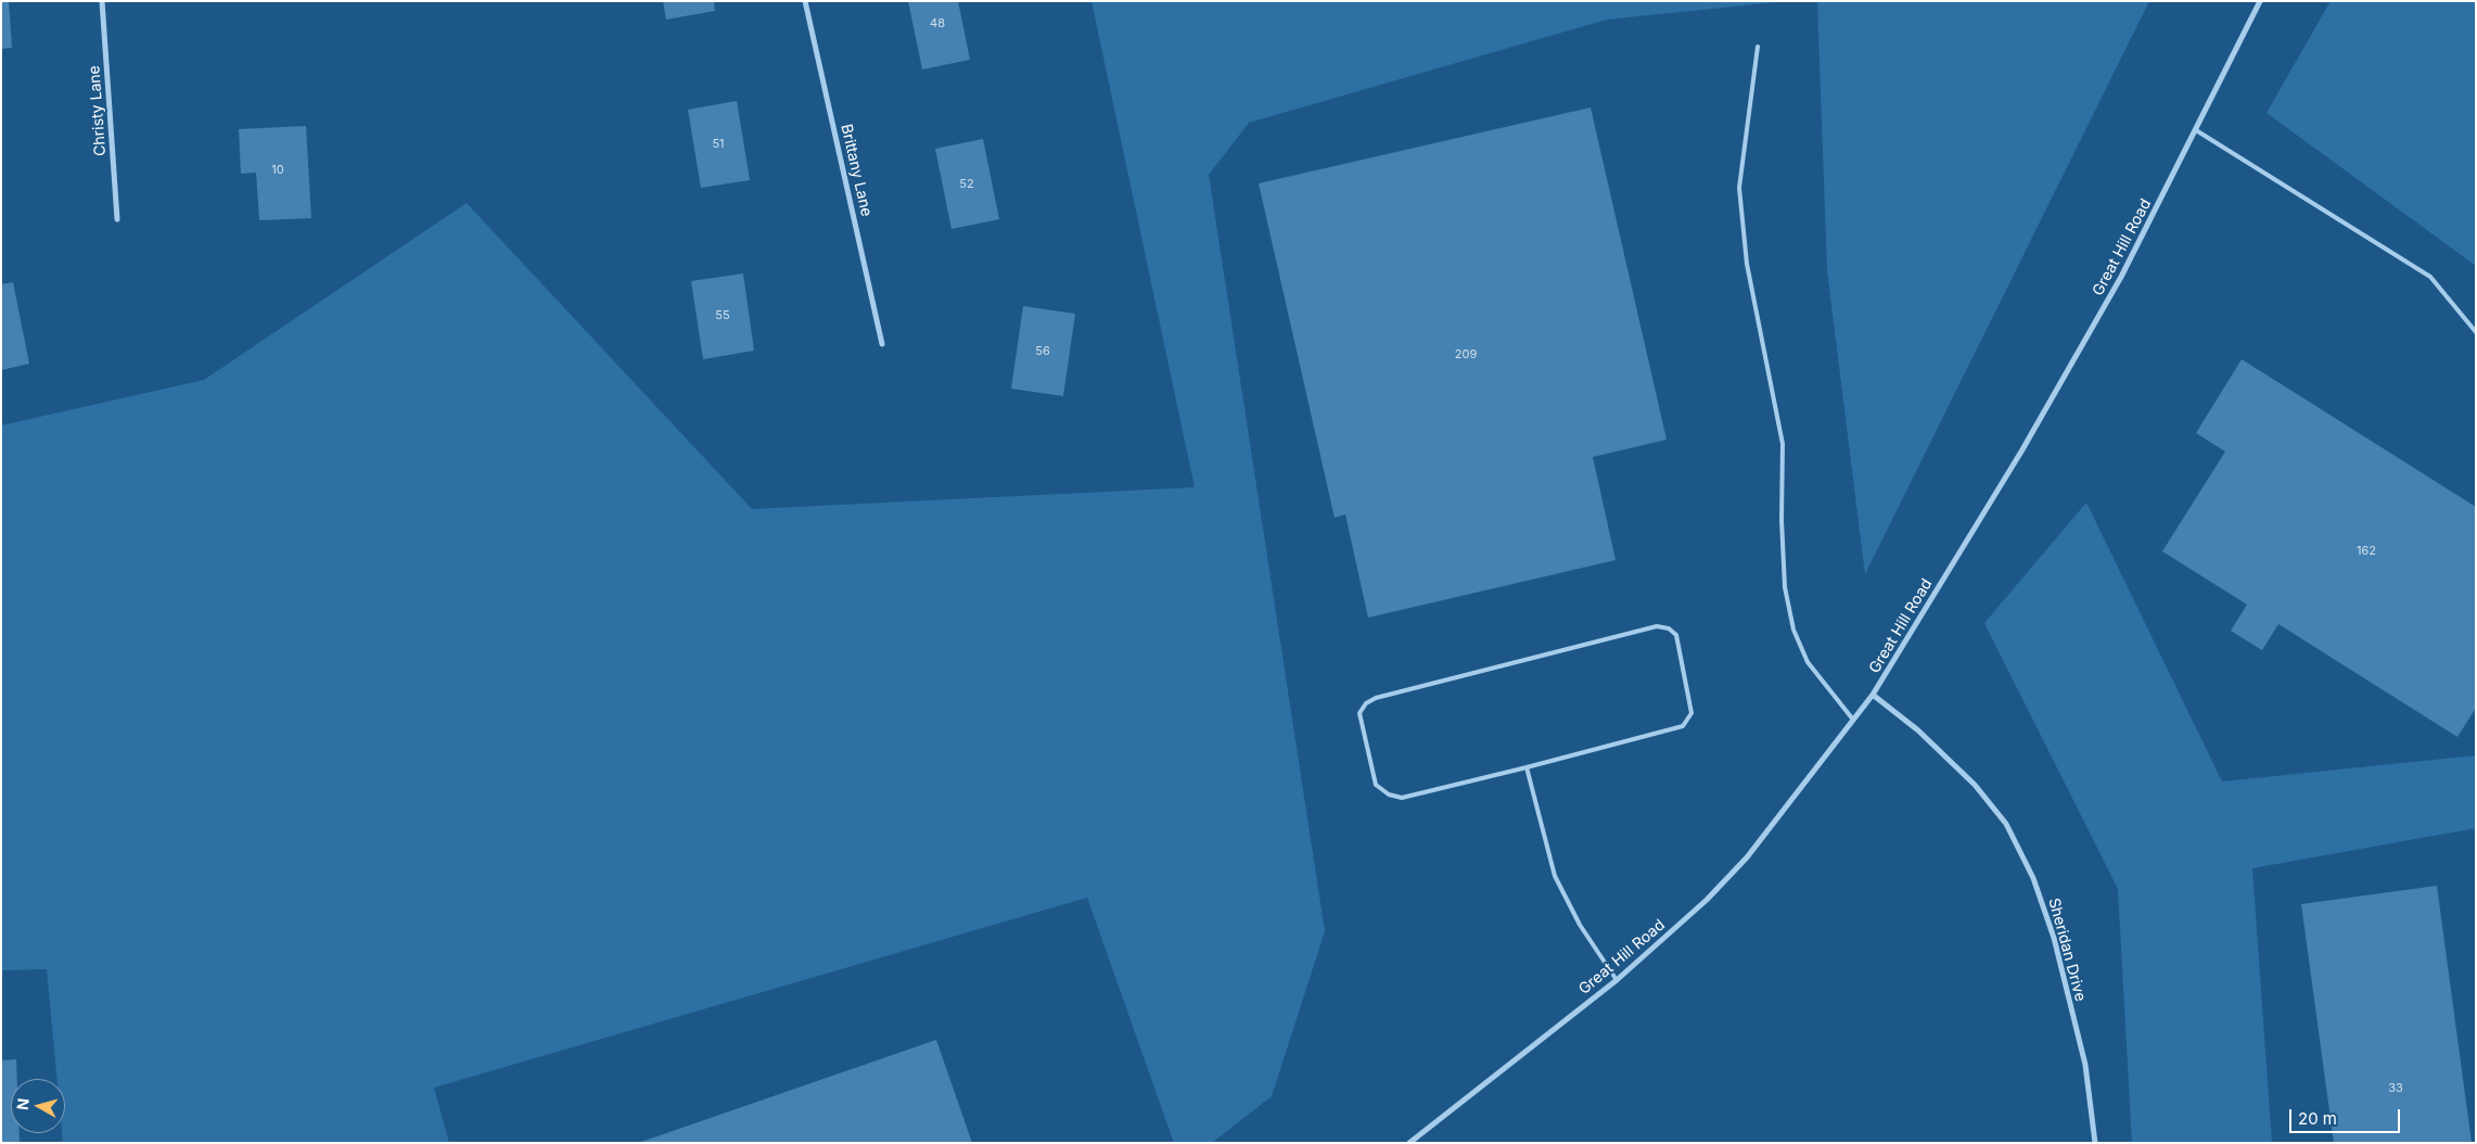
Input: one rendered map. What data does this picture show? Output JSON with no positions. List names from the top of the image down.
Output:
{
  "streets": {
    "street": [
      "Christy Lane",
      "Brittany Lane",
      "Great Hill Road",
      "Sheridan Drive"
    ]
  },
  "crossings": [
    ["Great Hill Road", "Sheridan Drive"]
  ],
  "house_numbers": [
    "48",
    "51",
    "10",
    "52",
    "55",
    "56",
    "209",
    "162",
    "33"
  ],
  "scale_bar": "20 m",
  "north": "left"
}
